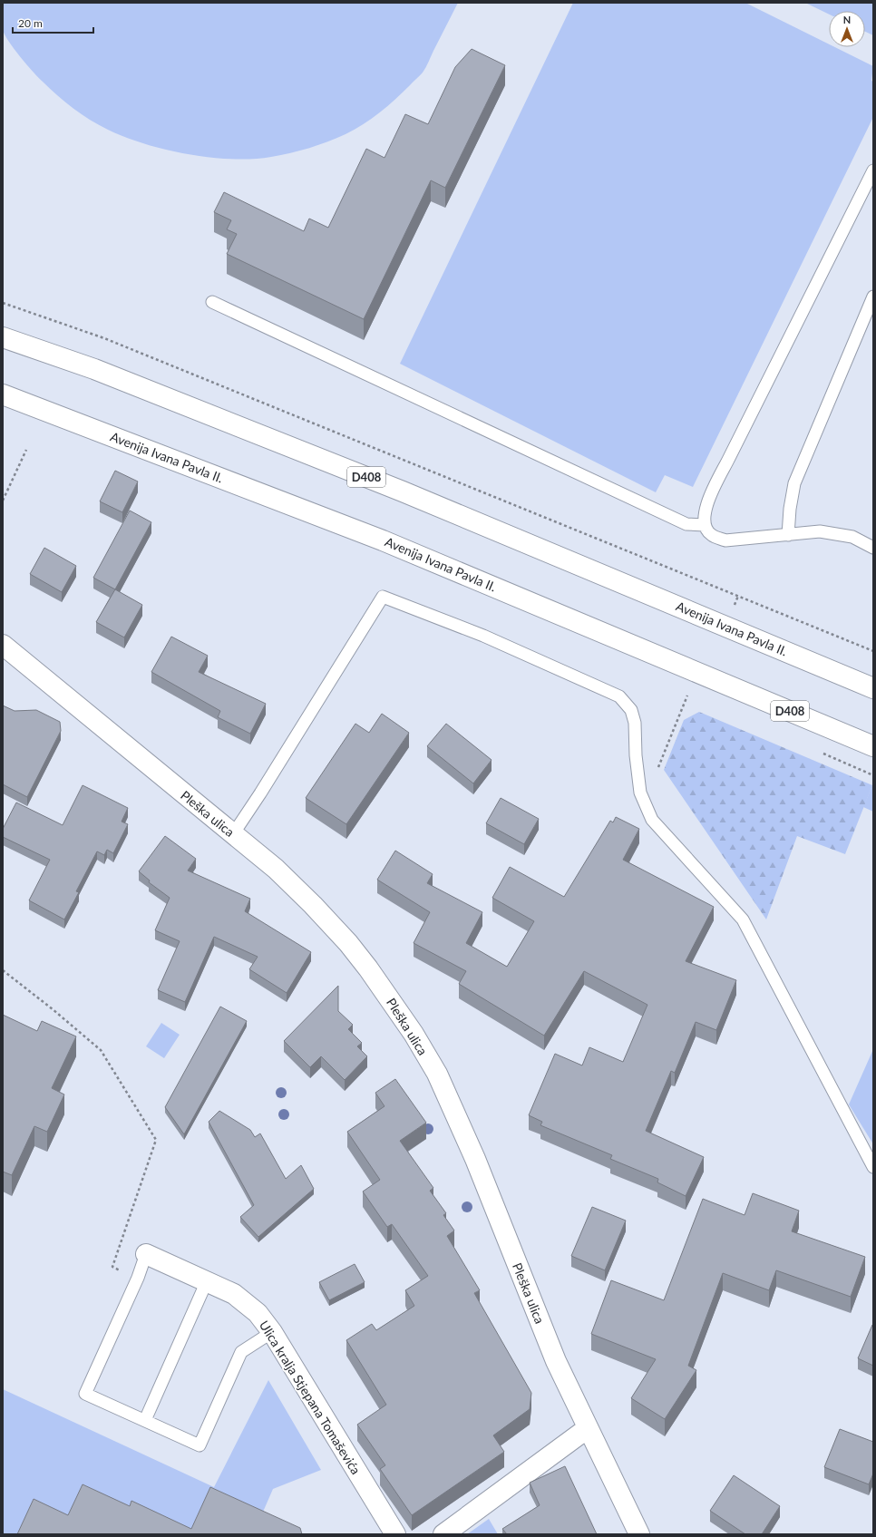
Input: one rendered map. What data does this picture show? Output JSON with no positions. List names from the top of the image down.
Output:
{
  "streets": {
    "main road": [
      "Avenija Ivana Pavla II.",
      "D408",
      "Pleška ulica",
      "Ulica kralja Stjepana Tomaševića"
    ]
  },
  "scale_bar": "20 m",
  "north": "top"
}
